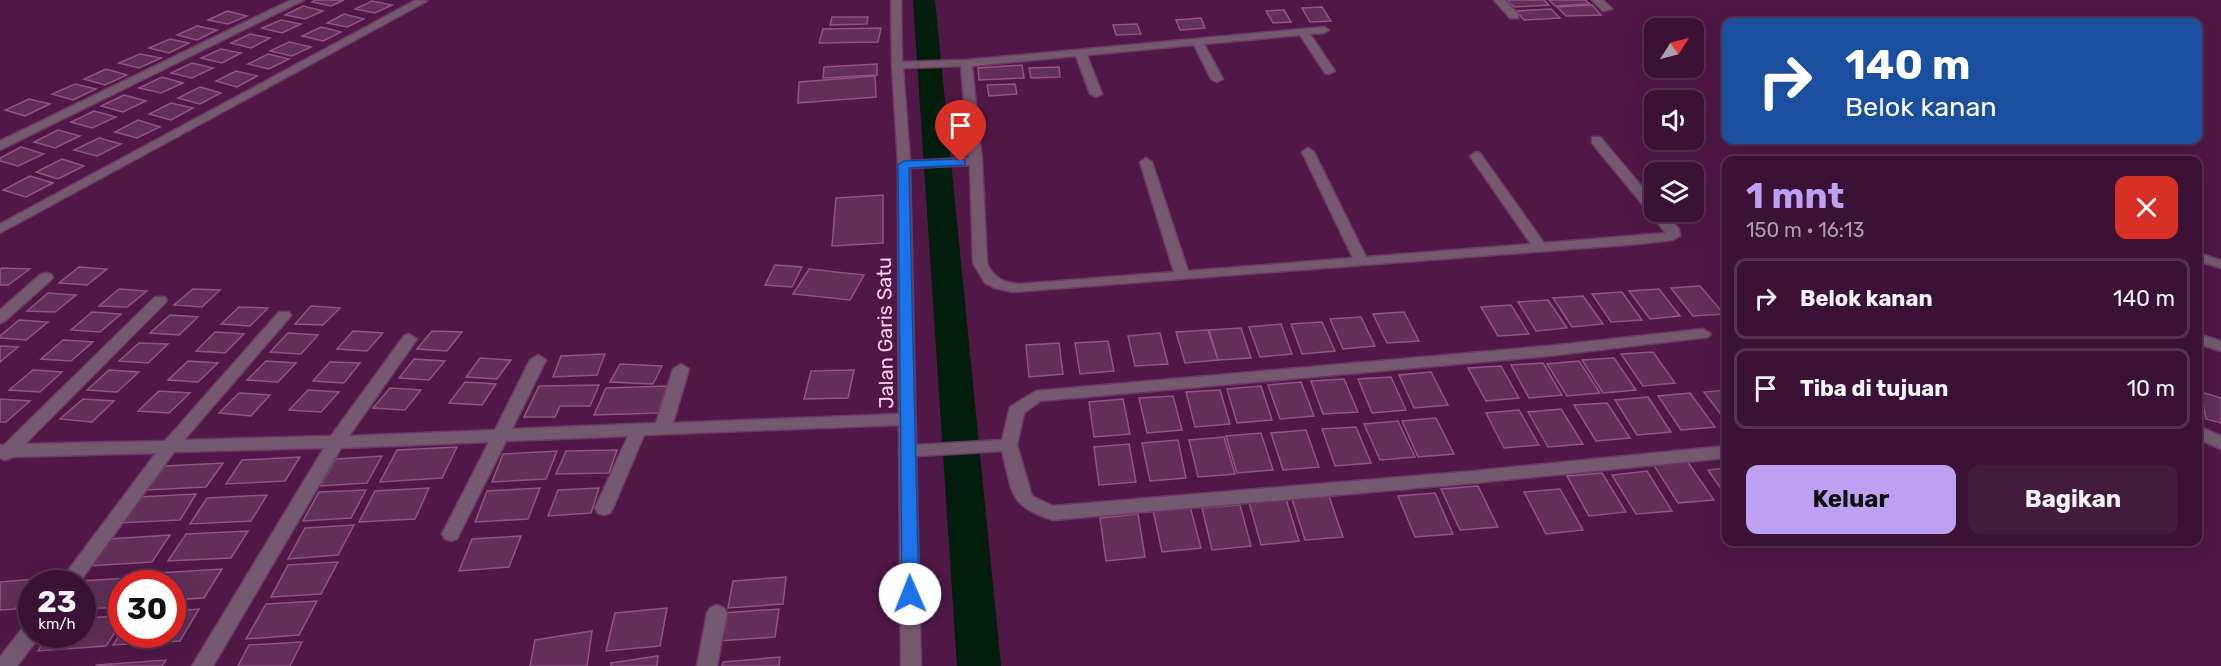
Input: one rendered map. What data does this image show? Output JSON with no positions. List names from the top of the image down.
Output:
{
  "streets": {
    "street": ["Jalan Garis Satu"]
  },
  "north": "top right",
  "page": {
    "turn": ["140 m", "Belok kanan"],
    "heading": ["1 mnt", "150 m · 16:13"],
    "list": [
      {
        "name": "Belok kanan",
        "value": "140 m"
      },
      {
        "name": "Tiba di tujuan",
        "value": "10 m"
      }
    ],
    "buttons": ["Keluar", "Bagikan"],
    "speed": "23 km/h",
    "limit": "30"
  }
}
